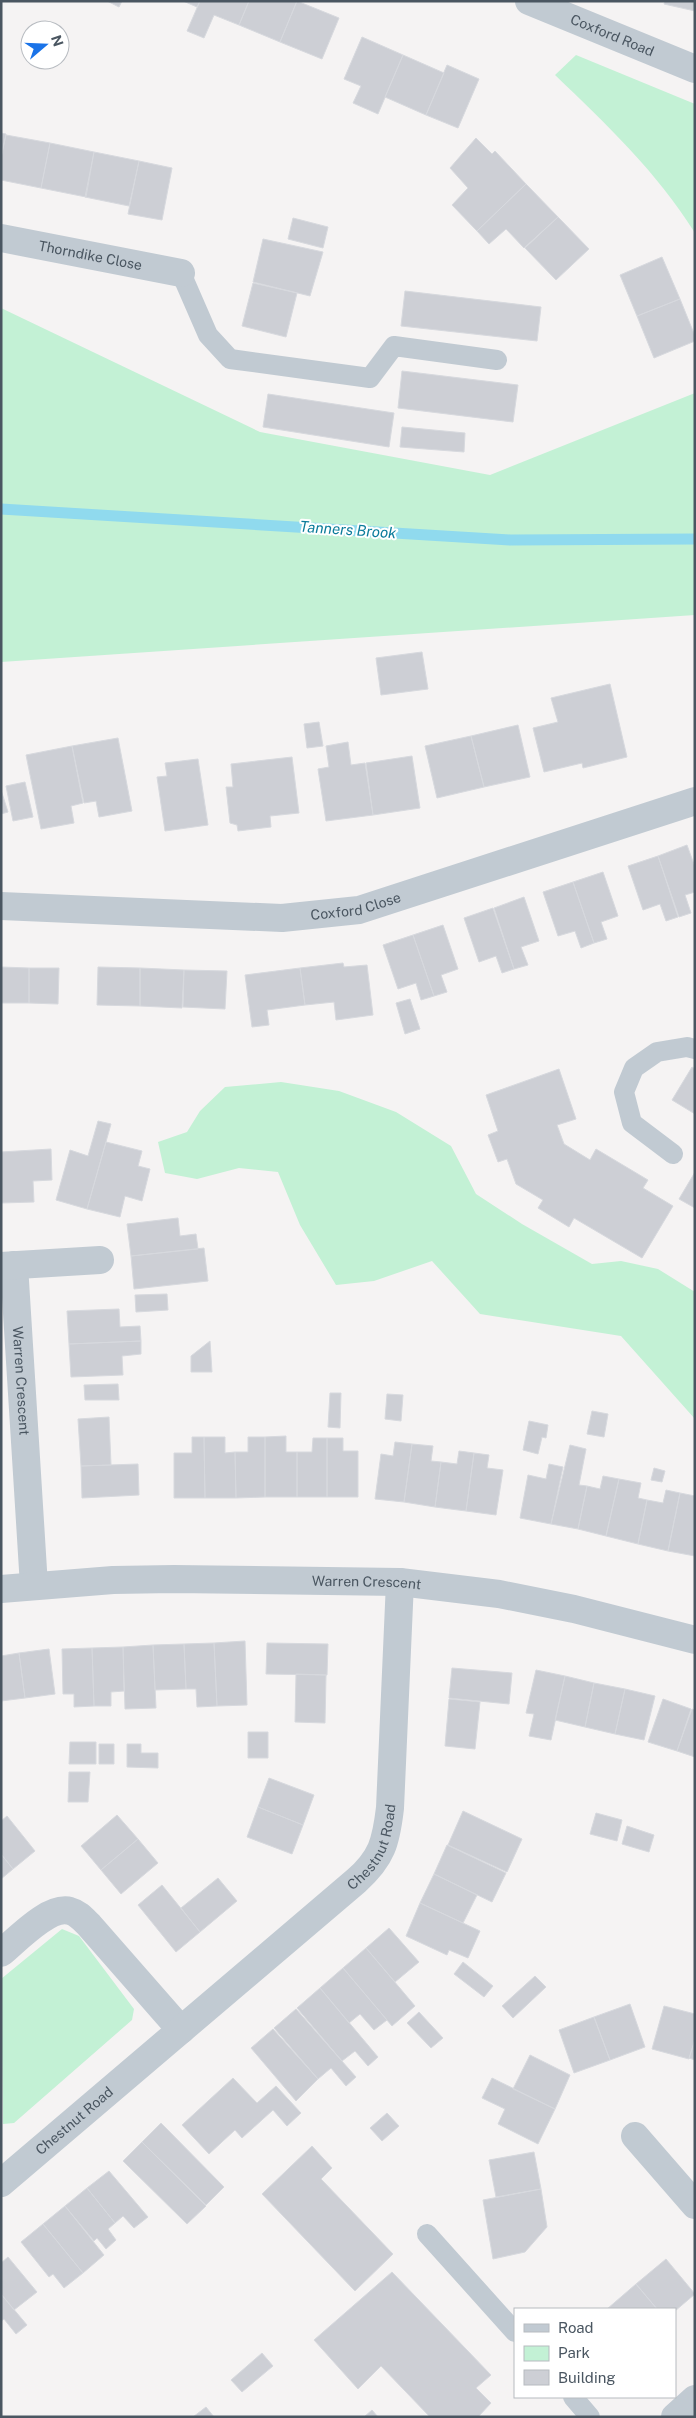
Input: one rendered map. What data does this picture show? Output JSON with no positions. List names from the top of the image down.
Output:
{
  "streets": {
    "street": [
      "Coxford Road",
      "Thorndike Close",
      "Coxford Close",
      "Warren Crescent",
      "Chestnut Road"
    ]
  },
  "crossings": [
    ["Warren Crescent", "Chestnut Road"]
  ],
  "water": ["Tanners Brook"],
  "legend": ["Road", "Park", "Building"],
  "north": "right"
}
